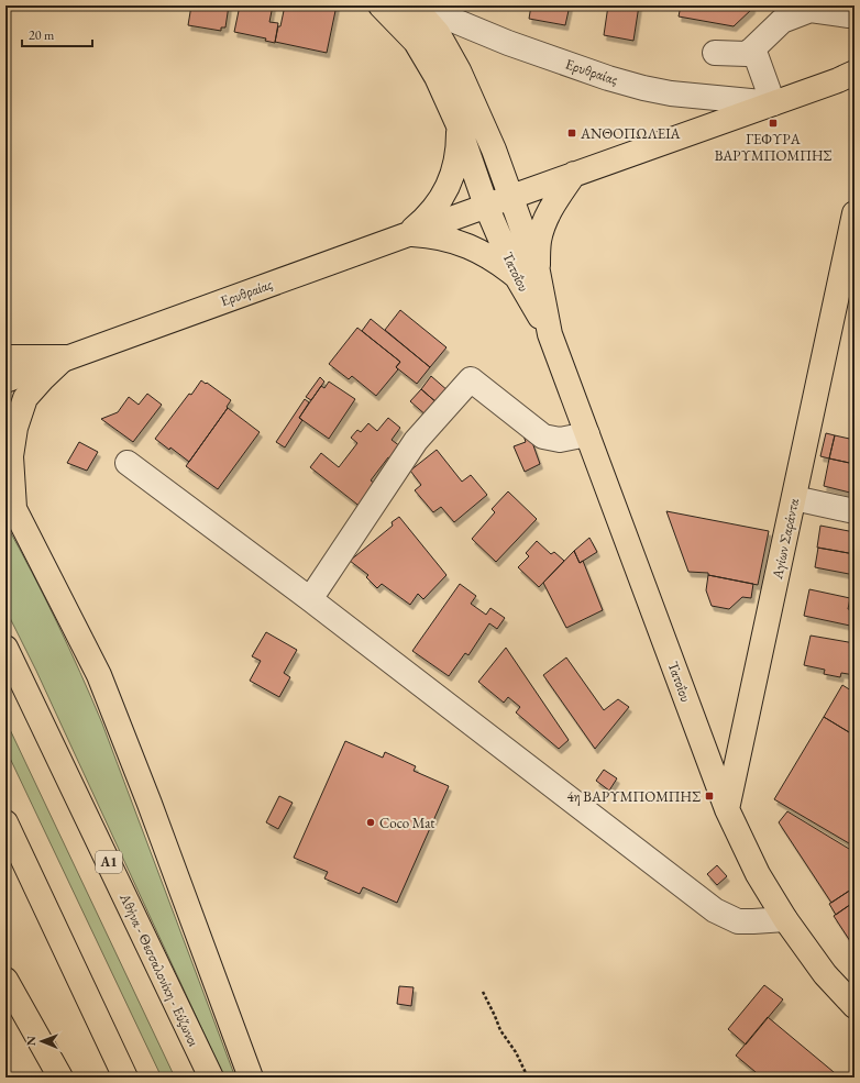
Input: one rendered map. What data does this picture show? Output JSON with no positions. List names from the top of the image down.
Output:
{
  "streets": {
    "main road": [
      "Ερυθραίας",
      "Τατοΐου",
      "Αγίων Σαράντα",
      "Α1",
      "Αθήνα - Θεσσαλονίκη - Εύζωνοι"
    ]
  },
  "crossings": [
    ["Ερυθραίας", "Τατοΐου"],
    ["Τατοΐου", "Αγίων Σαράντα"]
  ],
  "places": {
    "transit": ["ΓΕΦΥΡΑ ΒΑΡΥΜΠΟΜΠΗΣ", "ΑΝΘΟΠΩΛΕΙΑ", "4η ΒΑΡΥΜΠΟΜΠΗΣ"],
    "other": ["Coco Mat"]
  },
  "scale_bar": "20 m",
  "north": "left"
}
